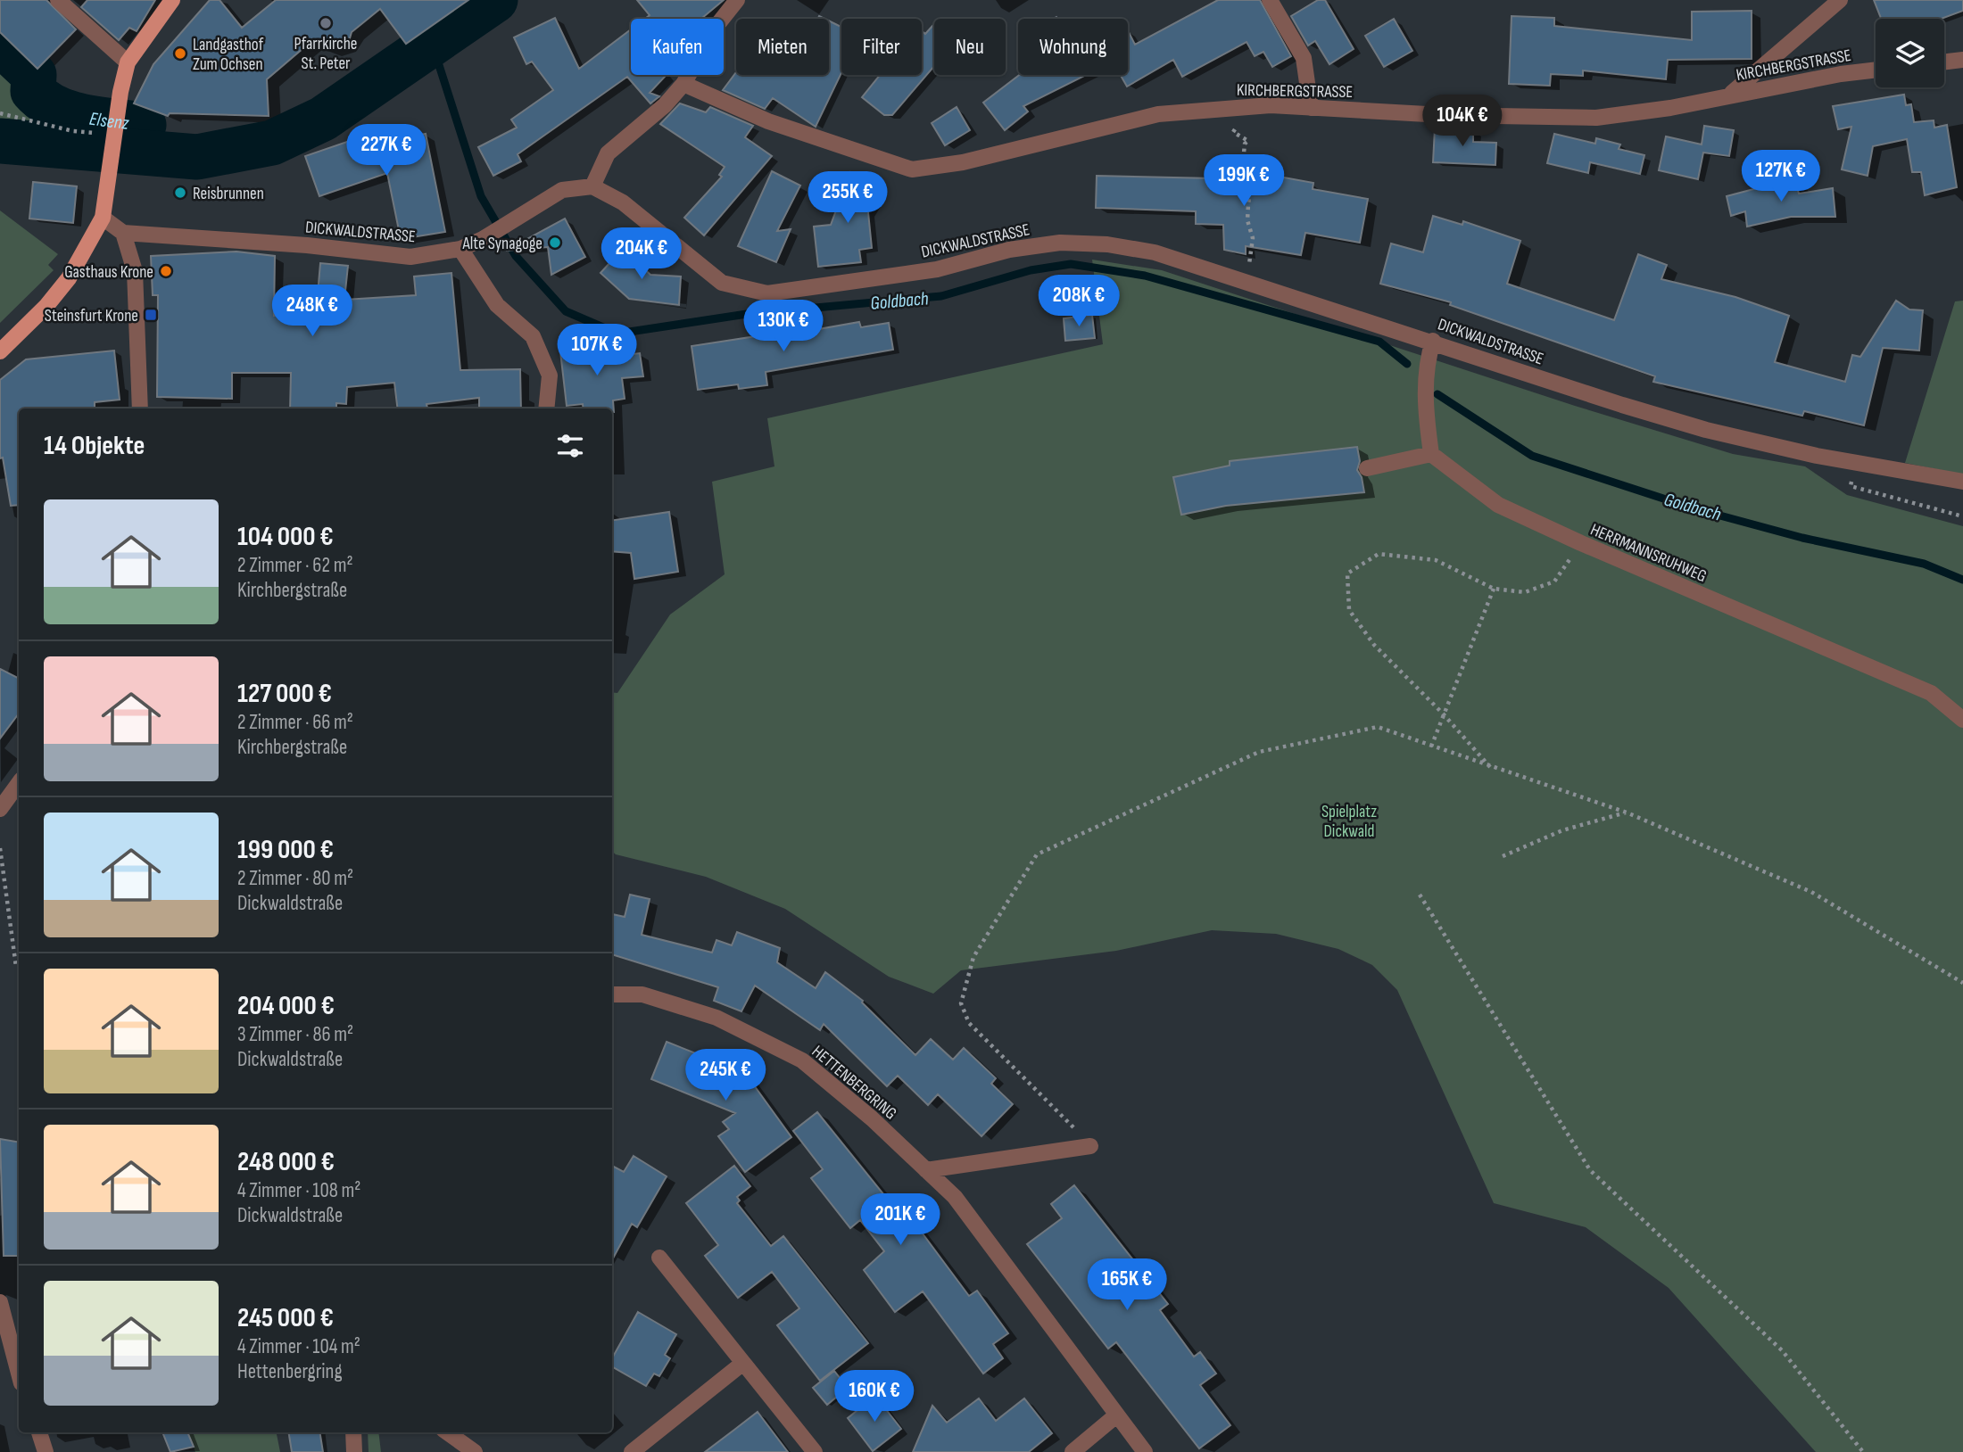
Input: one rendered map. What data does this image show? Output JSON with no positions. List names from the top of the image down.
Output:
{
  "streets": {
    "street": [
      "KIRCHBERGSTRASSE",
      "DICKWALDSTRASSE",
      "HERRMANNSRUHWEG",
      "HETTENBERGRING"
    ]
  },
  "water": ["Elsenz", "Goldbach"],
  "parks": ["Spielplatz Dickwald"],
  "places": {
    "other": [
      "Pfarrkirche St. Peter",
      "Landgasthof Zum Ochsen",
      "Reisbrunnen",
      "Alte Synagoge",
      "Gasthaus Krone"
    ],
    "transit": ["Steinsfurt Krone"]
  },
  "page": {
    "chip": [
      "Kaufen",
      "Mieten",
      "Filter",
      "Neu",
      "Wohnung"
    ],
    "price": [
      "104K €",
      "227K €",
      "127K €",
      "199K €",
      "255K €",
      "204K €",
      "208K €",
      "248K €",
      "130K €",
      "107K €",
      "245K €",
      "201K €",
      "165K €",
      "160K €"
    ],
    "heading": "14 Objekte",
    "list": [
      {
        "name": "104 000 €",
        "note": "2 Zimmer · 62 m² · Kirchbergstraße"
      },
      {
        "name": "127 000 €",
        "note": "2 Zimmer · 66 m² · Kirchbergstraße"
      },
      {
        "name": "199 000 €",
        "note": "2 Zimmer · 80 m² · Dickwaldstraße"
      },
      {
        "name": "204 000 €",
        "note": "3 Zimmer · 86 m² · Dickwaldstraße"
      },
      {
        "name": "248 000 €",
        "note": "4 Zimmer · 108 m² · Dickwaldstraße"
      },
      {
        "name": "245 000 €",
        "note": "4 Zimmer · 104 m² · Hettenbergring"
      }
    ]
  }
}
